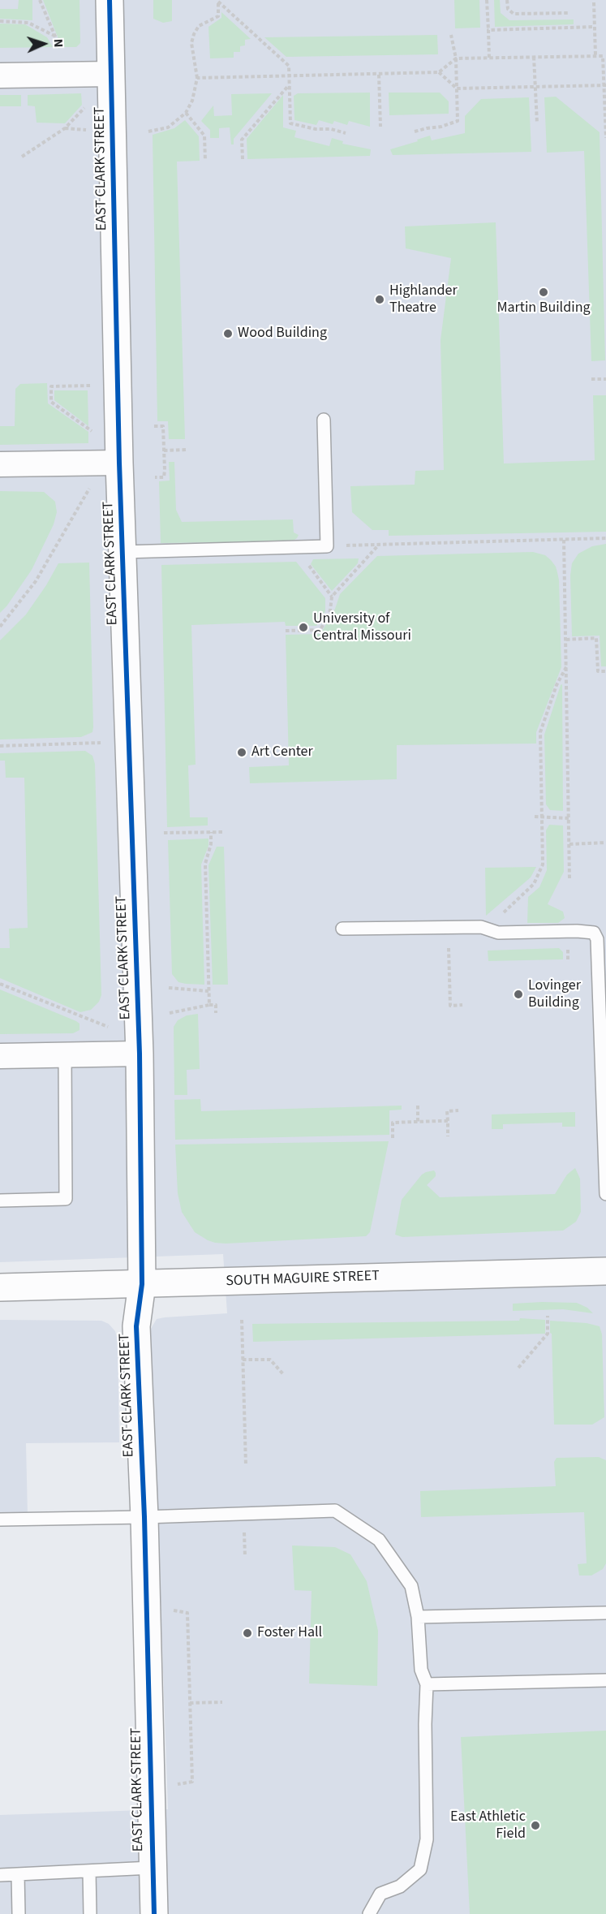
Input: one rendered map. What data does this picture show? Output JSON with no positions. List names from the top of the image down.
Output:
{
  "streets": {
    "street": ["EAST CLARK STREET", "SOUTH MAGUIRE STREET"]
  },
  "crossings": [
    ["EAST CLARK STREET", "SOUTH MAGUIRE STREET"]
  ],
  "places": [
    "Martin Building",
    "Highlander Theatre",
    "Wood Building",
    "University of Central Missouri",
    "Art Center",
    "Lovinger Building",
    "Foster Hall",
    "East Athletic Field"
  ],
  "north": "right"
}
